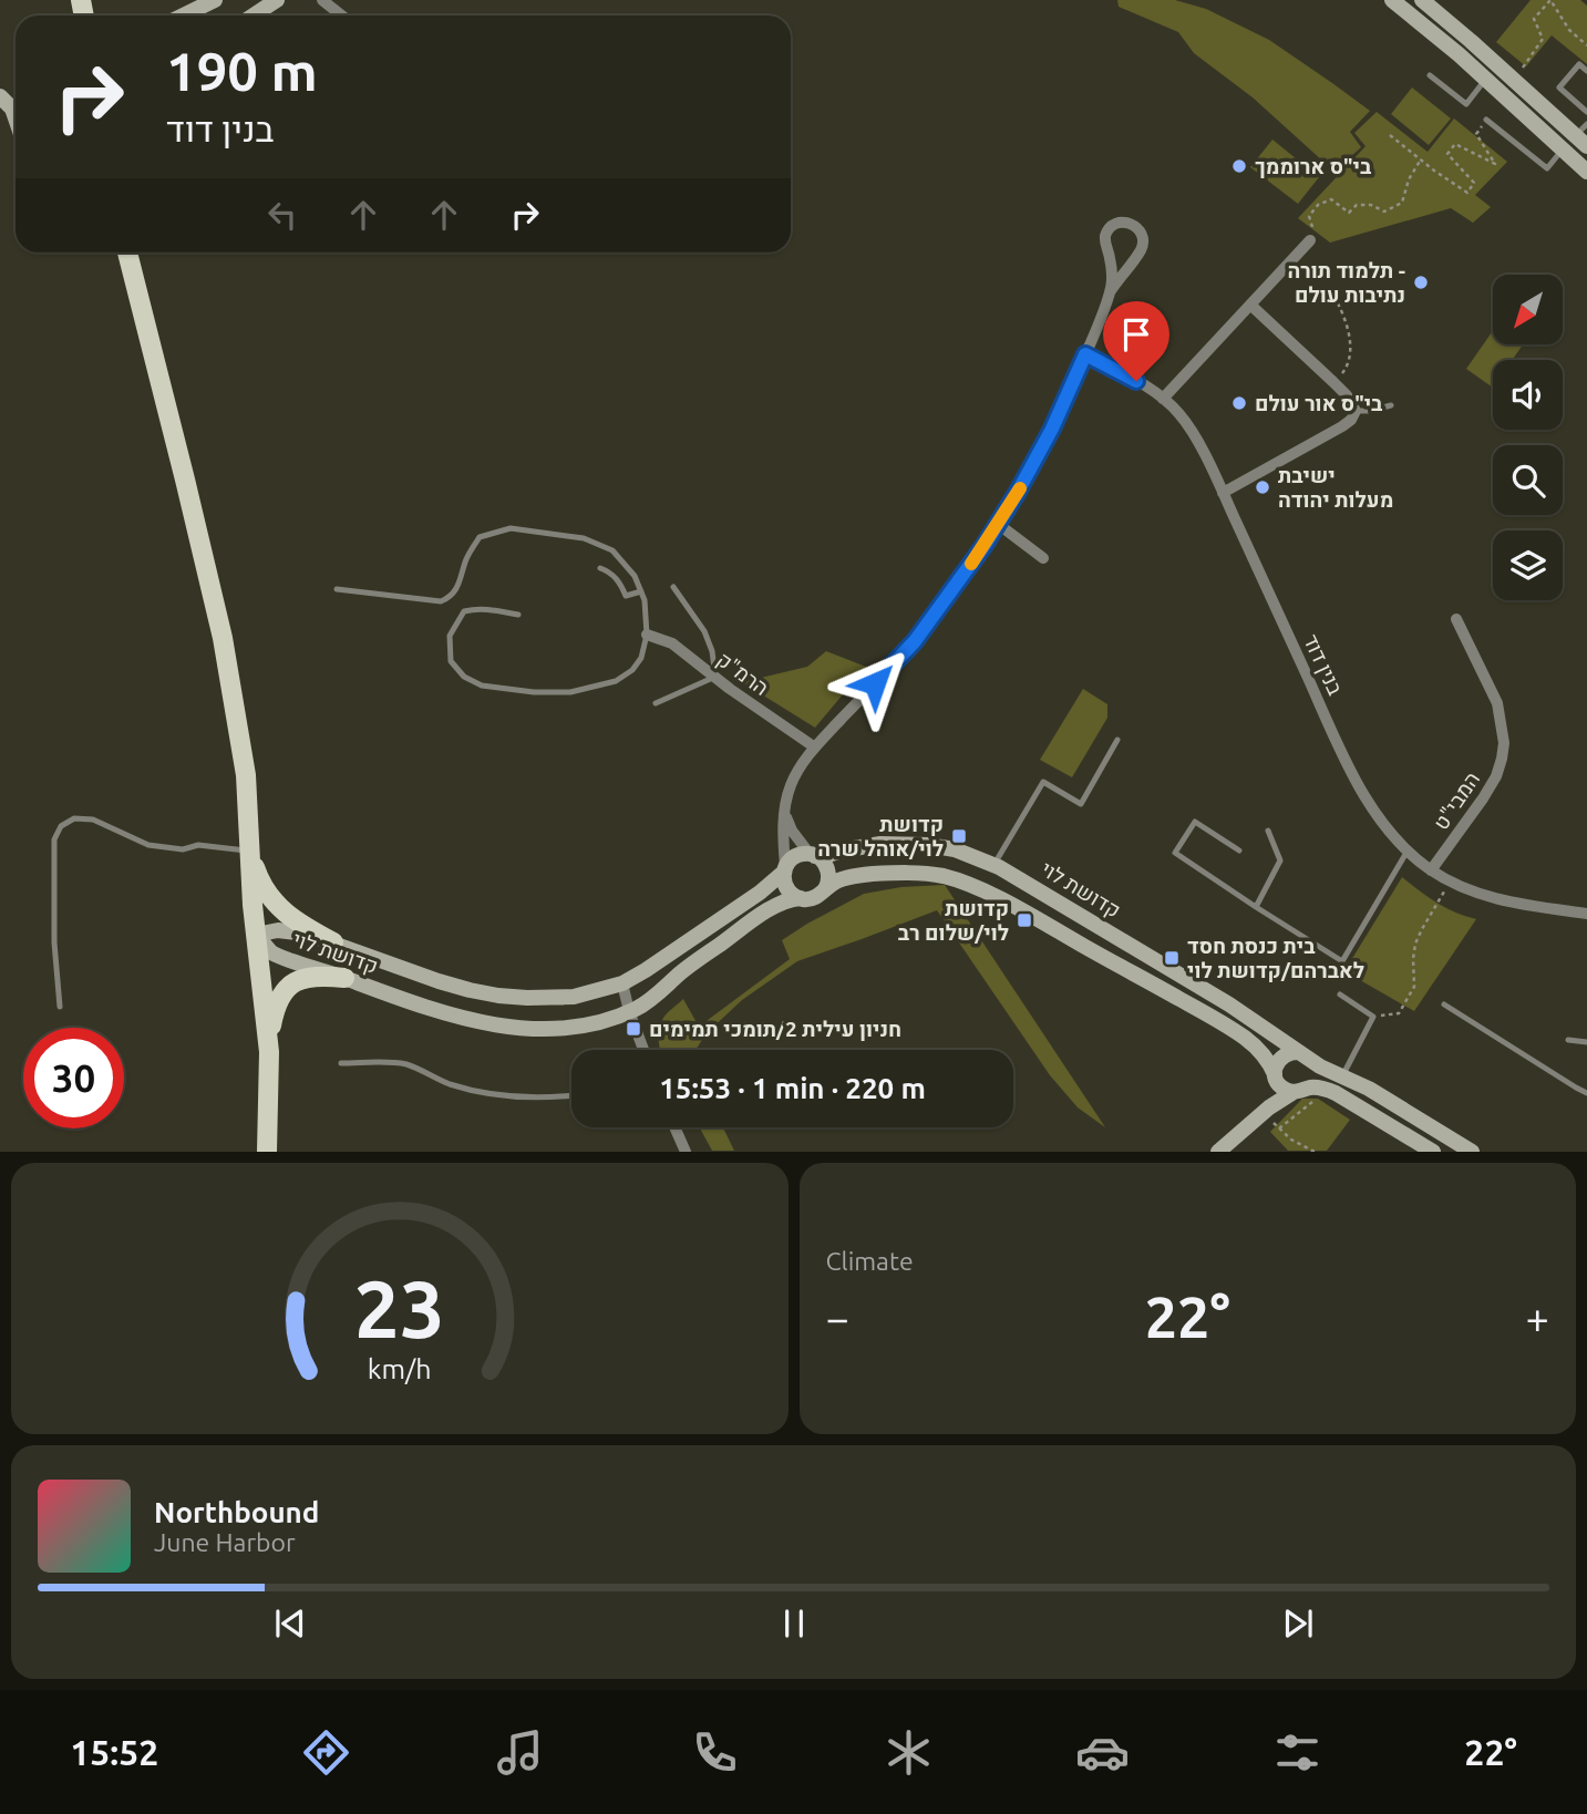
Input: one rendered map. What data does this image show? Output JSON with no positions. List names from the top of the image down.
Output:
{
  "streets": {
    "street": [
      "בנין דוד",
      "הרמ\"ק",
      "המבי\"ט",
      "קדושת לוי"
    ]
  },
  "crossings": [
    ["בנין דוד", "המבי\"ט"]
  ],
  "places": {
    "other": [
      "בי\"ס ארוממך",
      "תלמוד תורה - נתיבות עולם",
      "בי\"ס אור עולם",
      "ישיבת מעלות יהודה"
    ],
    "transit": [
      "קדושת לוי/אוהל שרה",
      "קדושת לוי/שלום רב",
      "בית כנסת חסד לאברהם/קדושת לוי",
      "חניון עילית 2/תומכי תמימים"
    ]
  },
  "north": "bottom left",
  "page": {
    "turn": ["190 m", "בנין דוד"],
    "limit": "30",
    "trip": "15:53 · 1 min · 220 m",
    "tile": "Climate",
    "heat": ["−", "22°", "+"],
    "song": ["Northbound", "June Harbor"],
    "tabs": ["15:52", "22°"],
    "gauge": ["23", "km/h"]
  }
}
